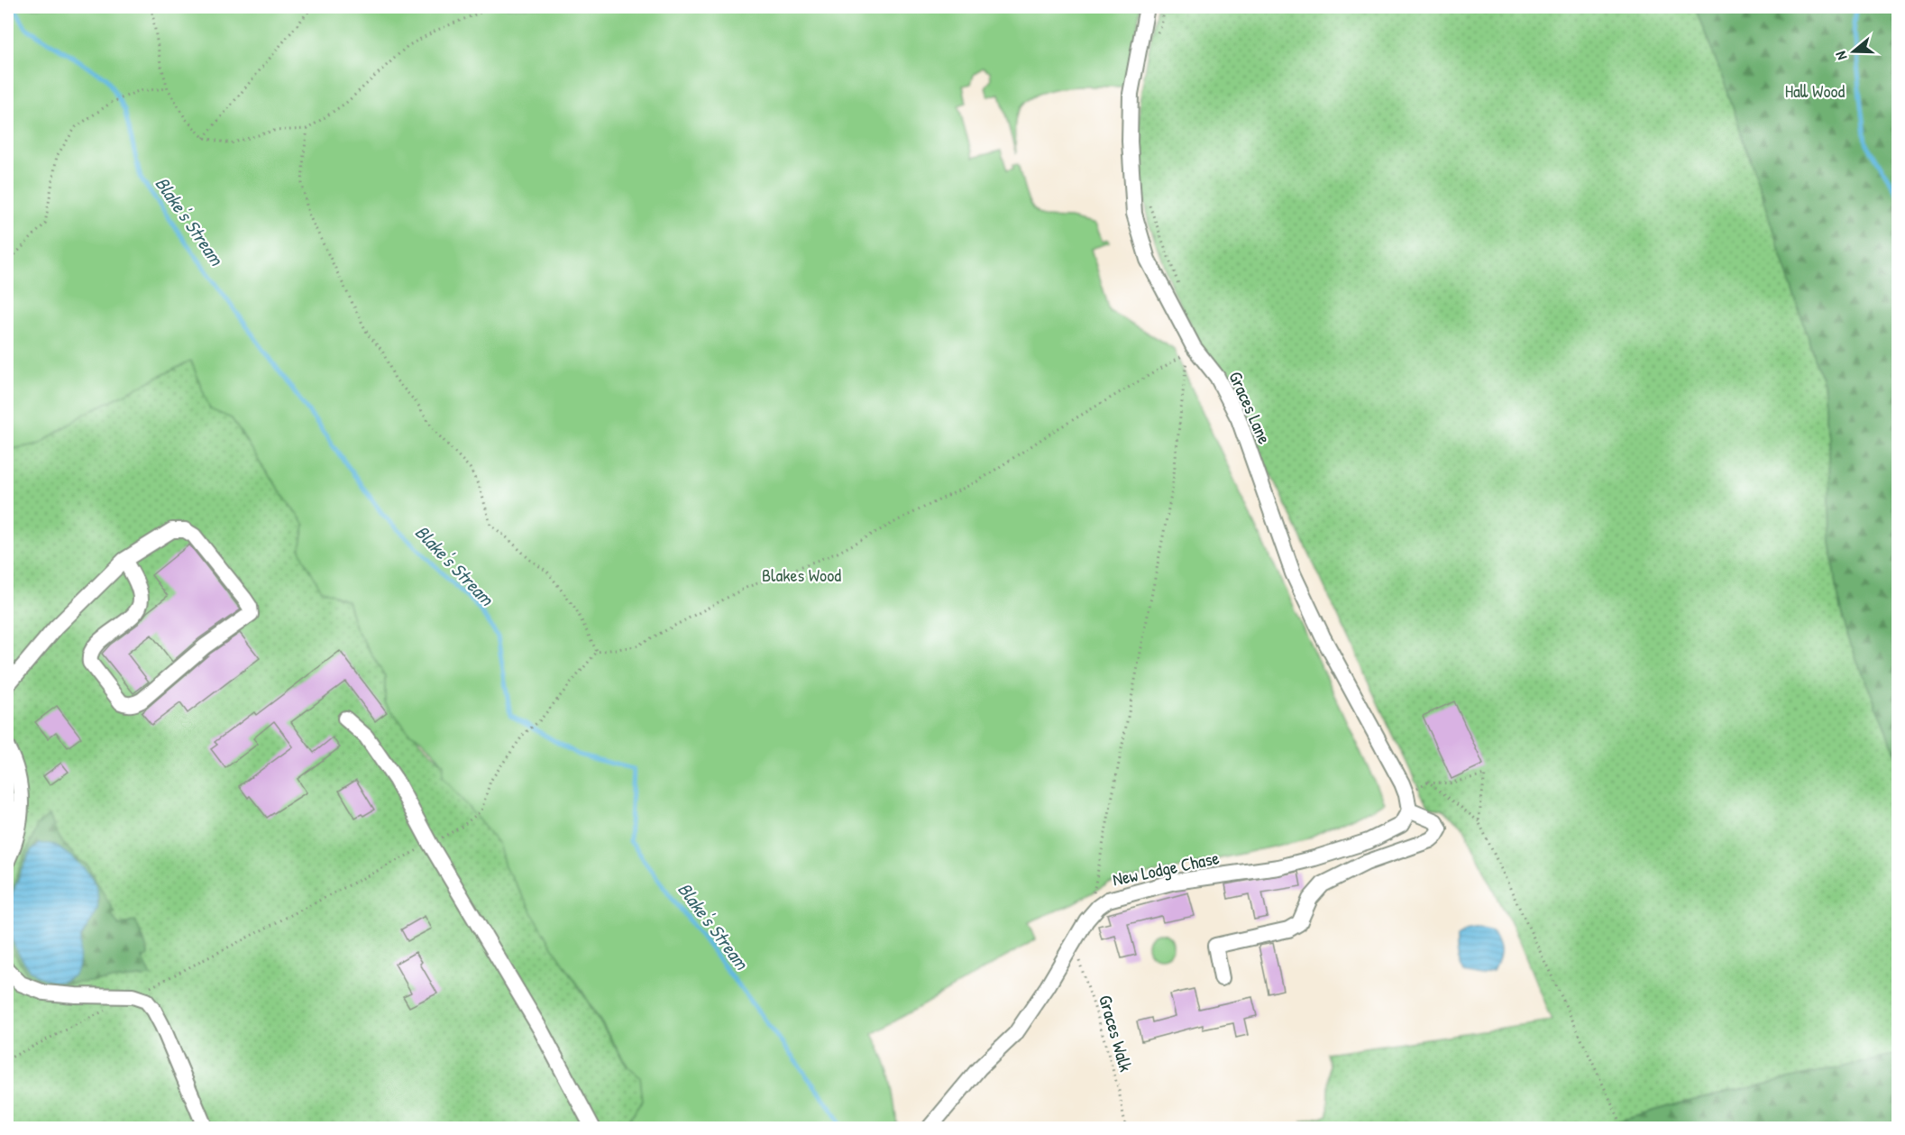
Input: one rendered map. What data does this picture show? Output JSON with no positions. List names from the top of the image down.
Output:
{
  "streets": {
    "street": ["Graces Lane", "New Lodge Chase"],
    "path": ["Graces Walk"]
  },
  "crossings": [
    ["Graces Lane", "New Lodge Chase"],
    ["New Lodge Chase", "Graces Walk"]
  ],
  "water": ["Blake's Stream"],
  "parks": ["Hall Wood", "Blakes Wood"],
  "north": "left"
}
